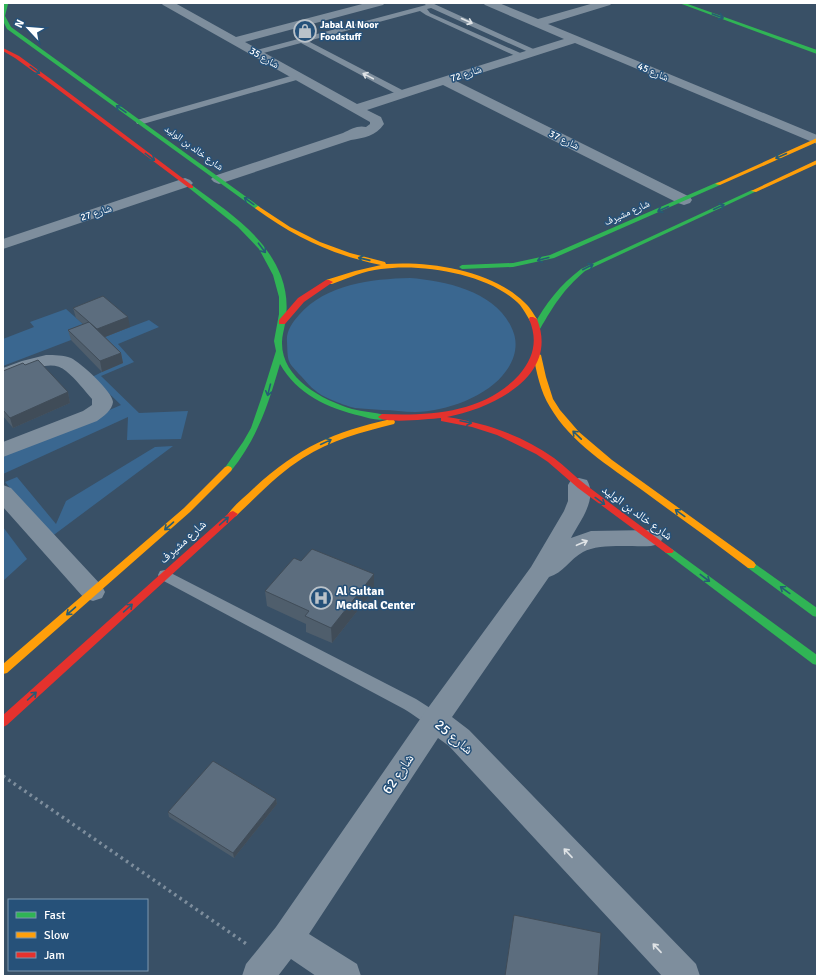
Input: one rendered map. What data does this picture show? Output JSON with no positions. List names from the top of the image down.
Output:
{
  "streets": {
    "main road": ["شارع خالد بن الوليد", "شارع مشيرف"],
    "street": [
      "شارع 35",
      "شارع 45",
      "شارع 72",
      "شارع 37",
      "شارع 27",
      "شارع 25",
      "شارع 62"
    ]
  },
  "crossings": [
    ["شارع 35", "شارع 72"],
    ["شارع 45", "شارع 72"],
    ["شارع 45", "شارع مشيرف"],
    ["شارع 72", "شارع 37"],
    ["شارع 37", "شارع مشيرف"],
    ["شارع خالد بن الوليد", "شارع 62"],
    ["شارع مشيرف", "شارع 25"],
    ["شارع 25", "شارع 62"]
  ],
  "one_way": ["شارع 25"],
  "places": {
    "shop": ["Jabal Al Noor Foodstuff"],
    "hospital": ["Al Sultan Medical Center"]
  },
  "legend": ["Fast", "Slow", "Jam"],
  "north": "top left"
}
